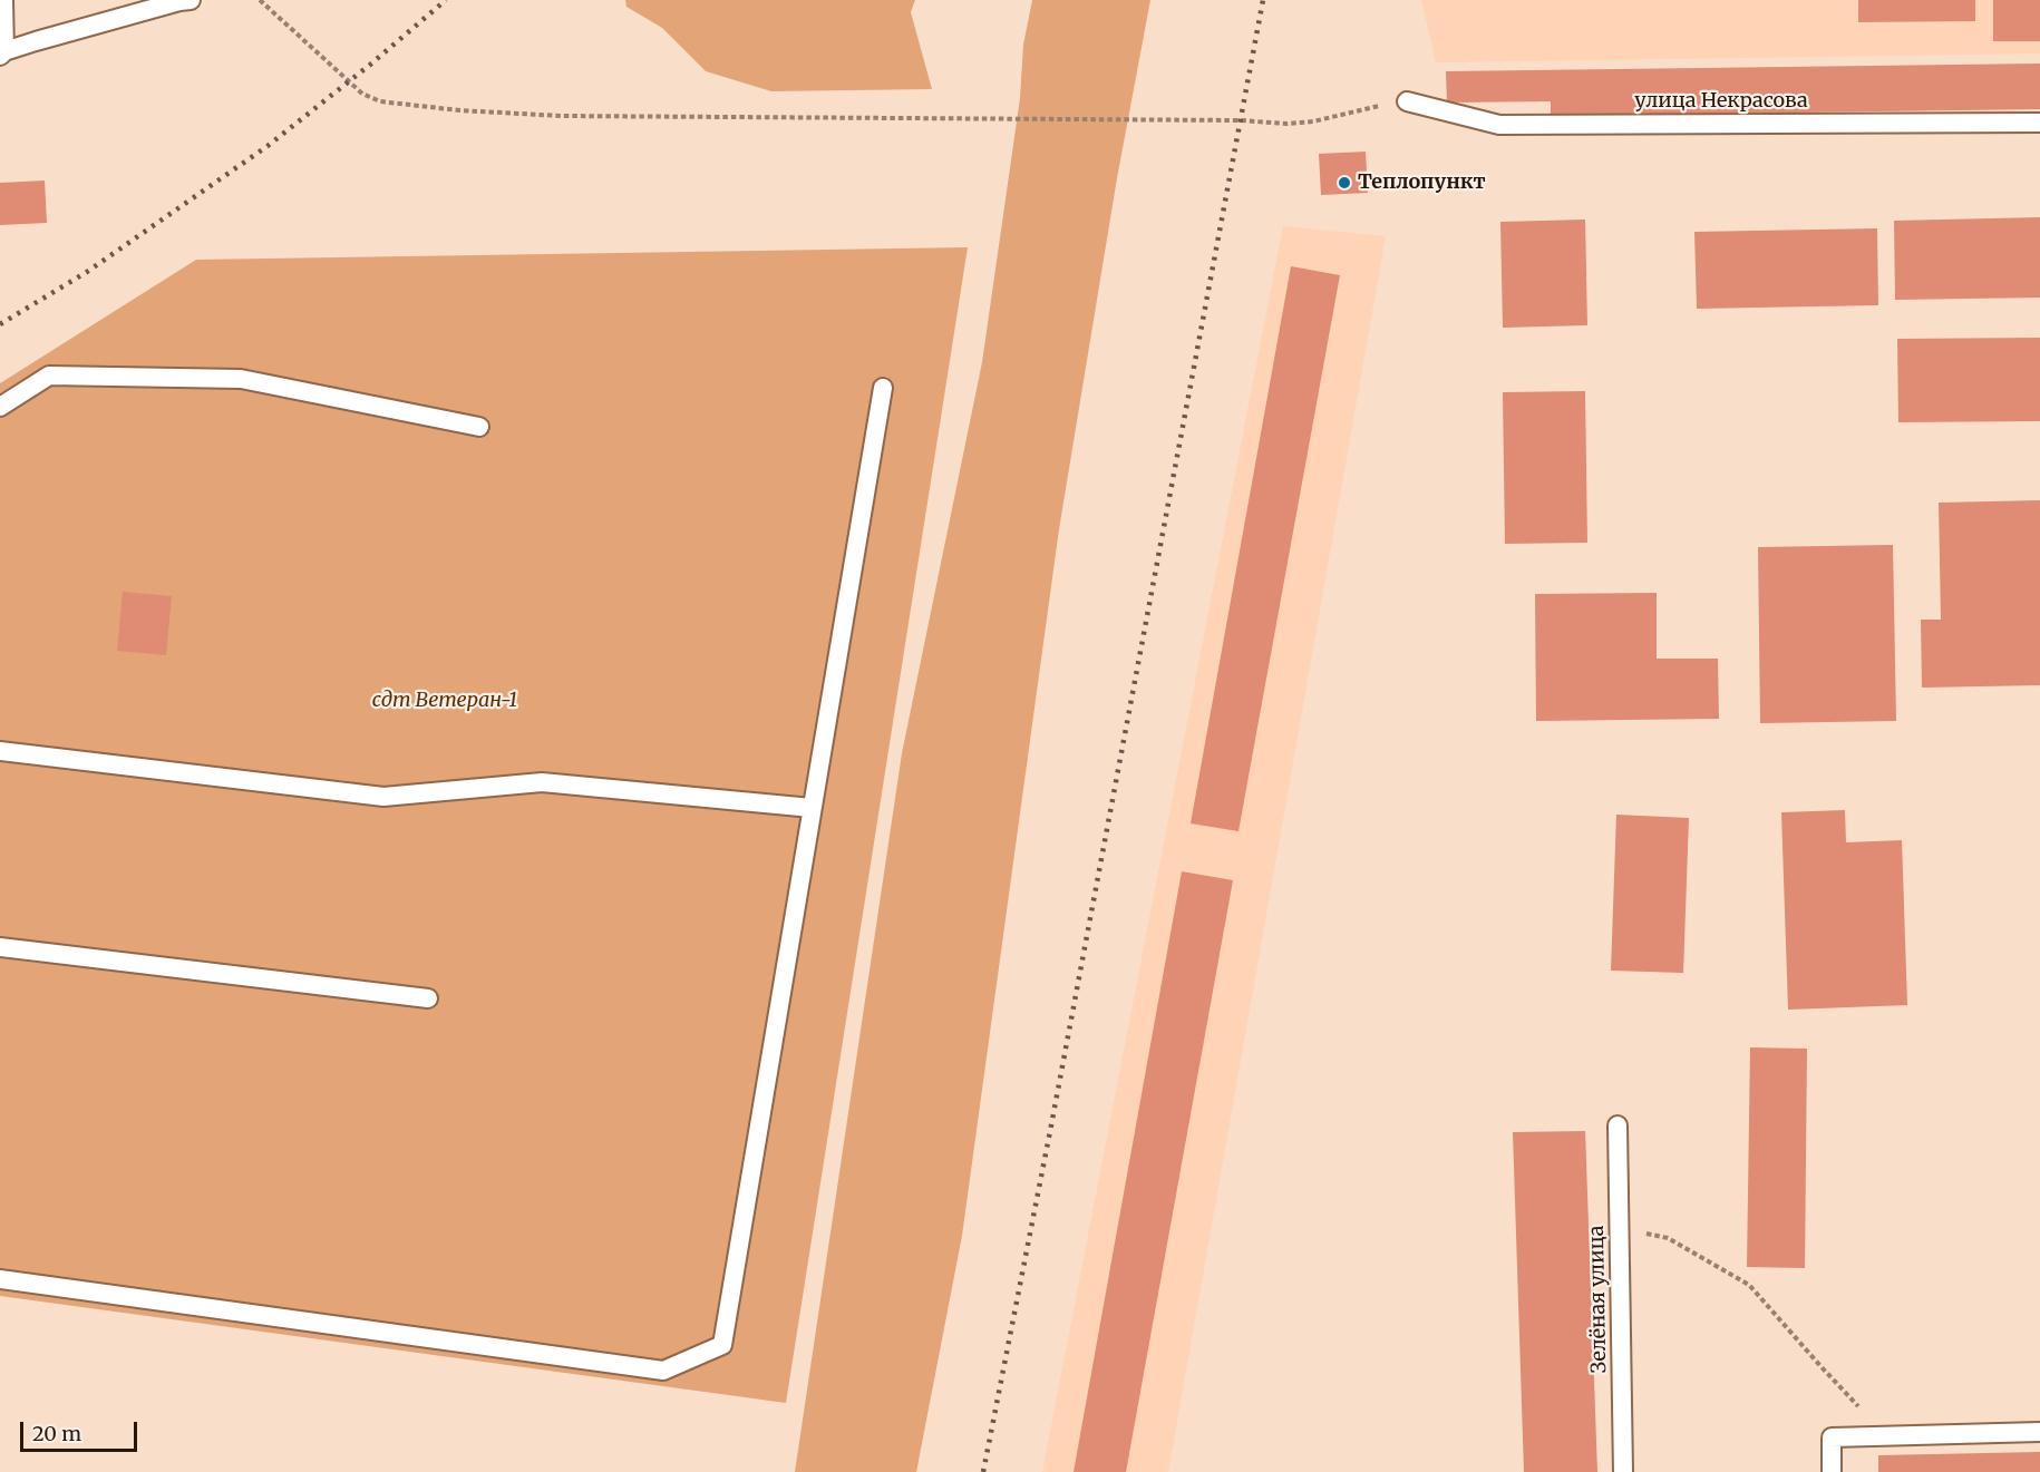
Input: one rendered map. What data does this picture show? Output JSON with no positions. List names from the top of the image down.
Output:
{
  "streets": {
    "lane": ["улица Некрасова", "Зелёная улица"]
  },
  "parks": ["сдт Ветеран-1"],
  "places": ["Теплопункт"],
  "scale_bar": "20 m"
}
